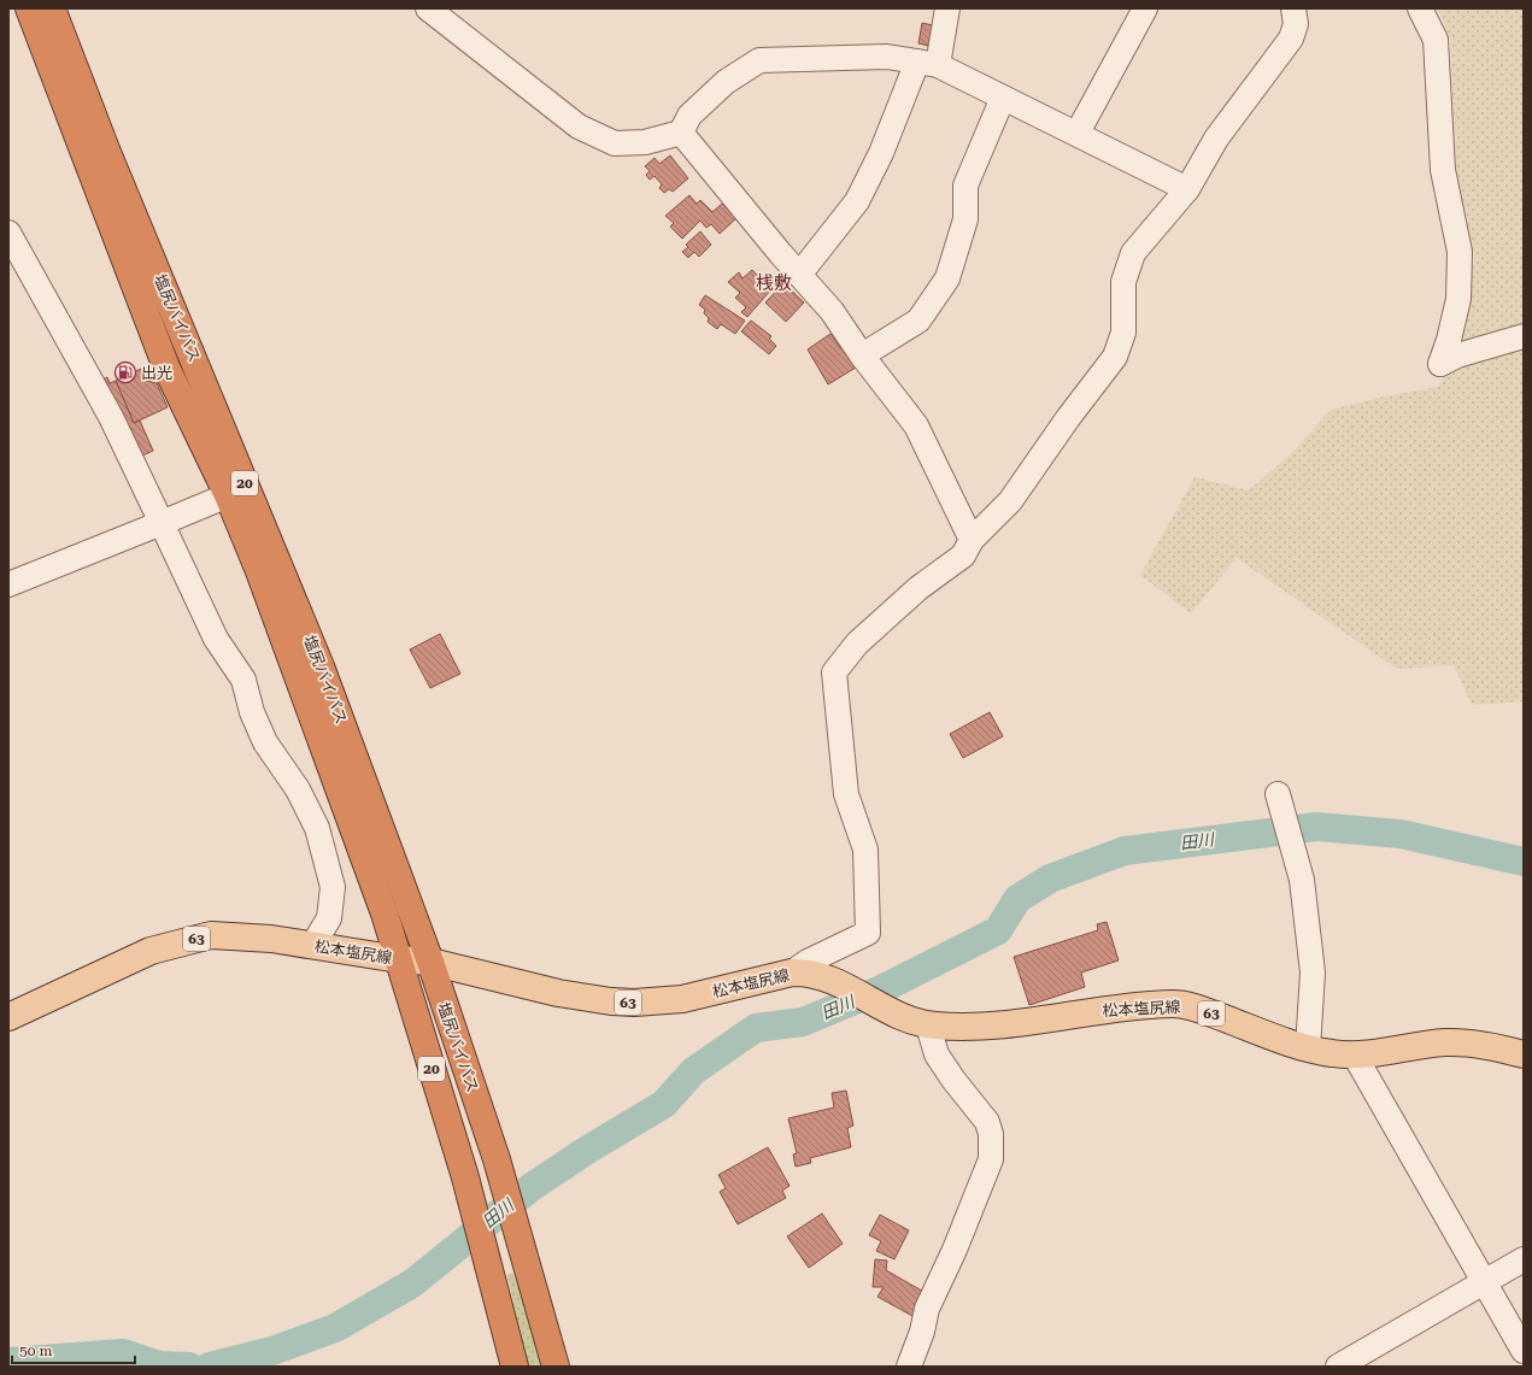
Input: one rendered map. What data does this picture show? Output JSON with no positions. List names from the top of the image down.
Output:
{
  "streets": {
    "highway": ["塩尻バイパス", "20"],
    "main road": ["63", "松本塩尻線"]
  },
  "crossings": [
    ["塩尻バイパス", "松本塩尻線"]
  ],
  "districts": ["桟敷"],
  "water": ["田川"],
  "places": {
    "fuel station": ["出光"]
  },
  "scale_bar": "50 m"
}
